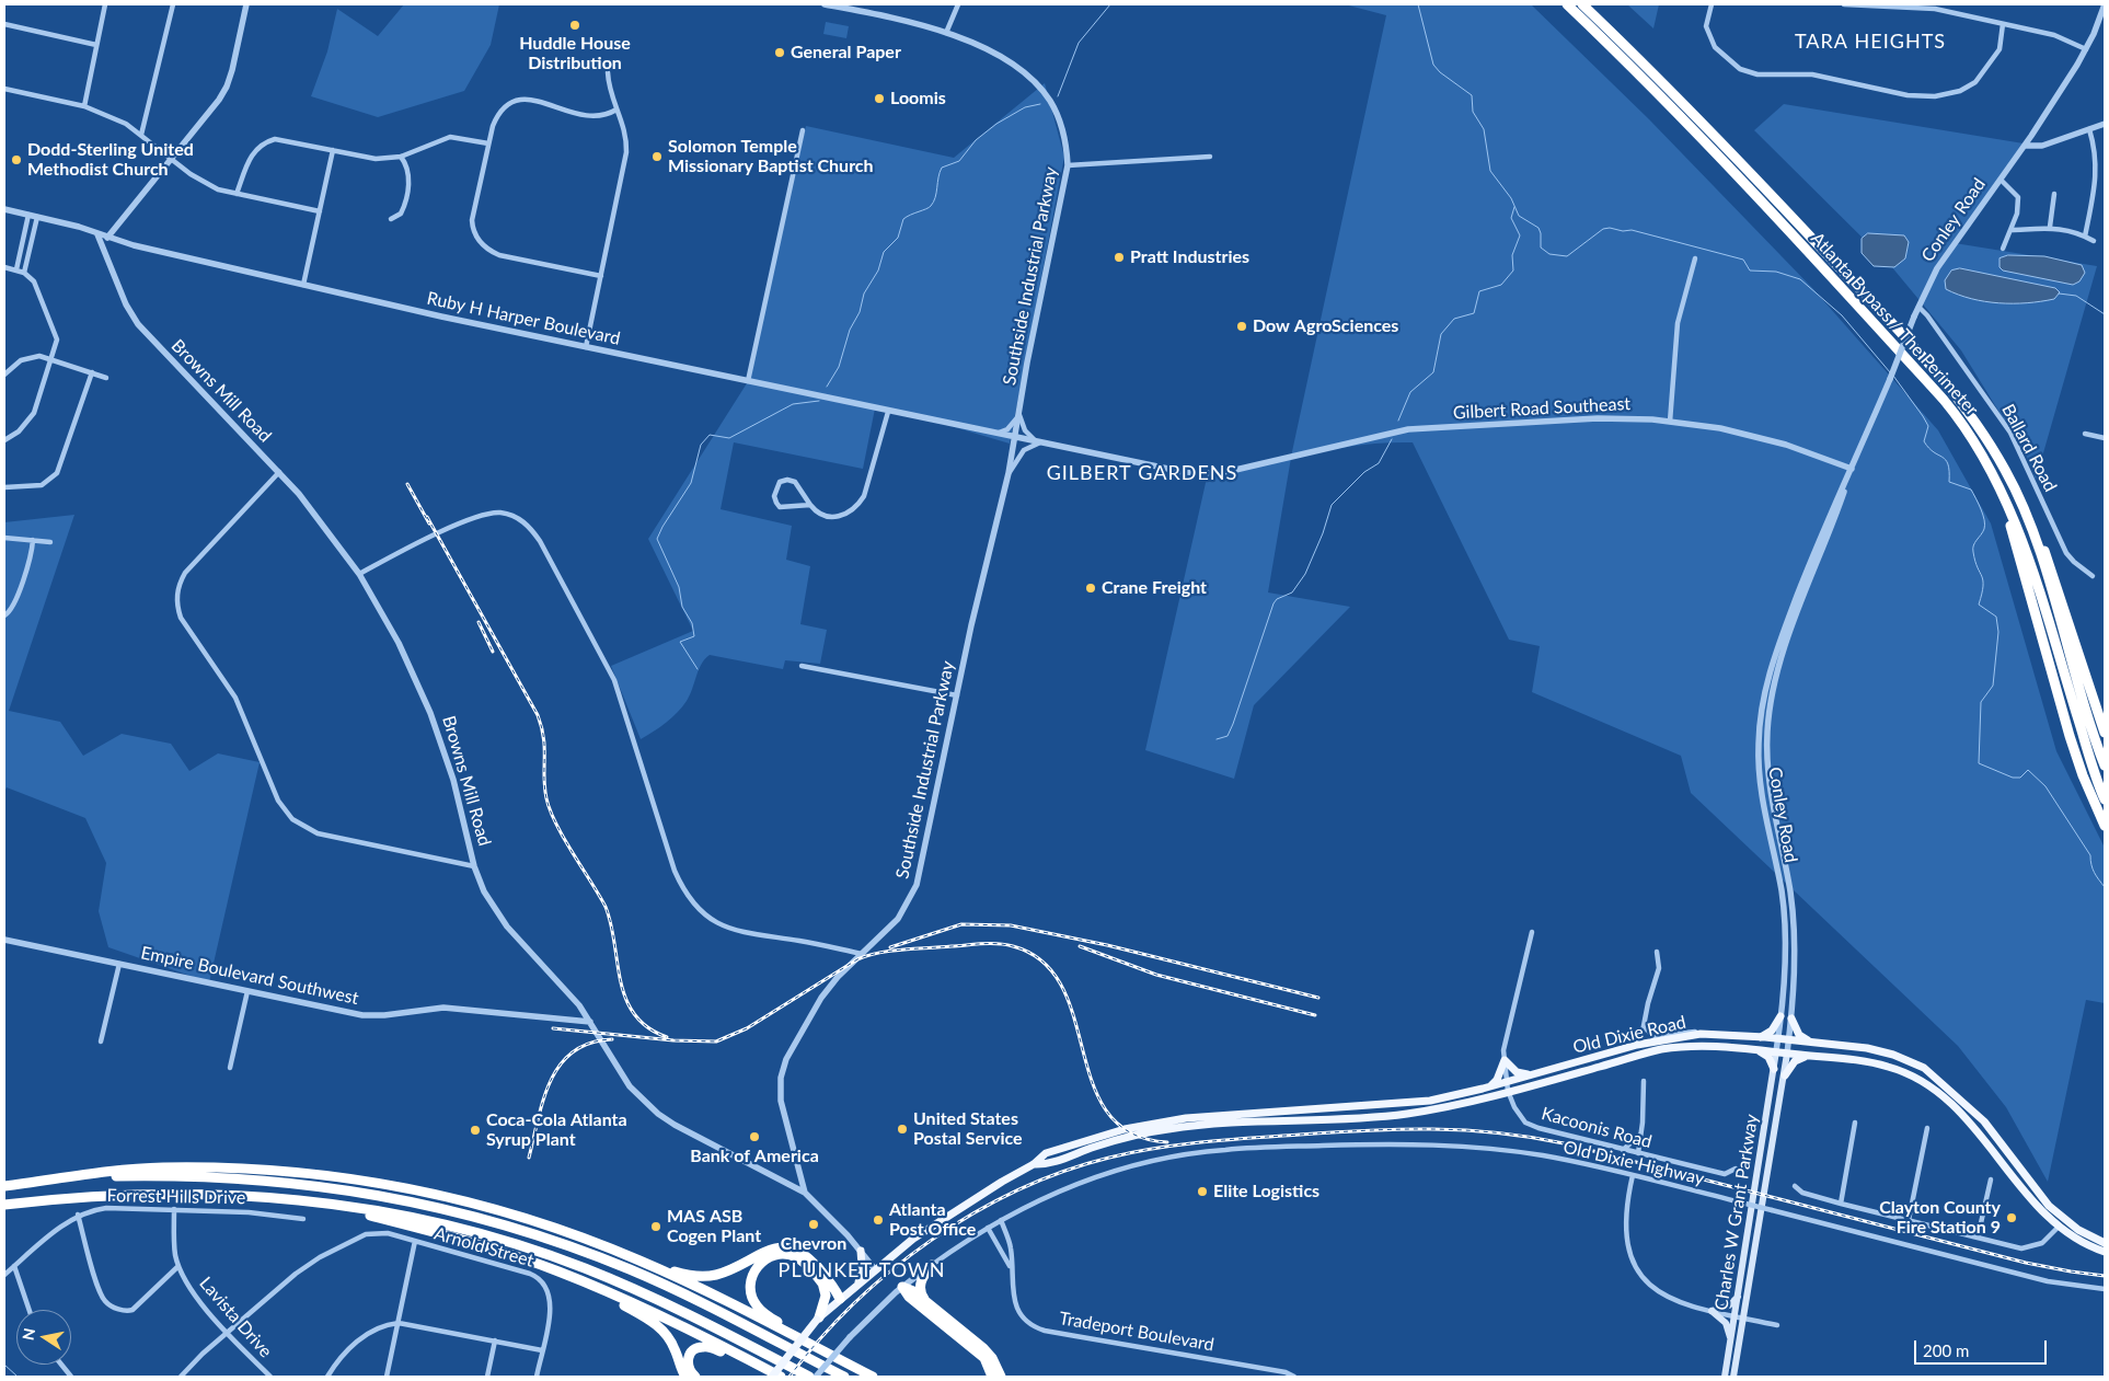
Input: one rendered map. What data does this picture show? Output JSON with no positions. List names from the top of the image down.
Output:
{
  "streets": {
    "highway": ["Atlanta Bypass / The Perimeter"],
    "main road": ["Old Dixie Road", "Charles W Grant Parkway"],
    "street": [
      "Conley Road",
      "Southside Industrial Parkway",
      "Ruby H Harper Boulevard",
      "Browns Mill Road",
      "Gilbert Road Southeast",
      "Ballard Road",
      "Empire Boulevard Southwest",
      "Kacoonis Road",
      "Old Dixie Highway",
      "Forrest Hills Drive",
      "Arnold Street",
      "Lavista Drive",
      "Tradeport Boulevard"
    ]
  },
  "crossings": [
    ["Conley Road", "Gilbert Road Southeast"],
    ["Conley Road", "Ballard Road"],
    ["Conley Road", "Old Dixie Road"],
    ["Conley Road", "Charles W Grant Parkway"],
    ["Southside Industrial Parkway", "Ruby H Harper Boulevard"],
    ["Southside Industrial Parkway", "Browns Mill Road"],
    ["Ruby H Harper Boulevard", "Browns Mill Road"],
    ["Ruby H Harper Boulevard", "Gilbert Road Southeast"],
    ["Browns Mill Road", "Empire Boulevard Southwest"],
    ["Old Dixie Road", "Kacoonis Road"],
    ["Old Dixie Road", "Charles W Grant Parkway"],
    ["Old Dixie Highway", "Tradeport Boulevard"],
    ["Forrest Hills Drive", "Lavista Drive"],
    ["Arnold Street", "Lavista Drive"]
  ],
  "districts": ["TARA HEIGHTS", "GILBERT GARDENS", "PLUNKET TOWN"],
  "places": [
    "Huddle House Distribution",
    "General Paper",
    "Loomis",
    "Solomon Temple Missionary Baptist Church",
    "Dodd-Sterling United Methodist Church",
    "Pratt Industries",
    "Dow AgroSciences",
    "Crane Freight",
    "United States Postal Service",
    "Coca-Cola Atlanta Syrup Plant",
    "Bank of America",
    "Elite Logistics",
    "Clayton County Fire Station 9",
    "Atlanta Post Office",
    "Chevron",
    "MAS ASB Cogen Plant"
  ],
  "scale_bar": "200 m",
  "north": "left"
}
